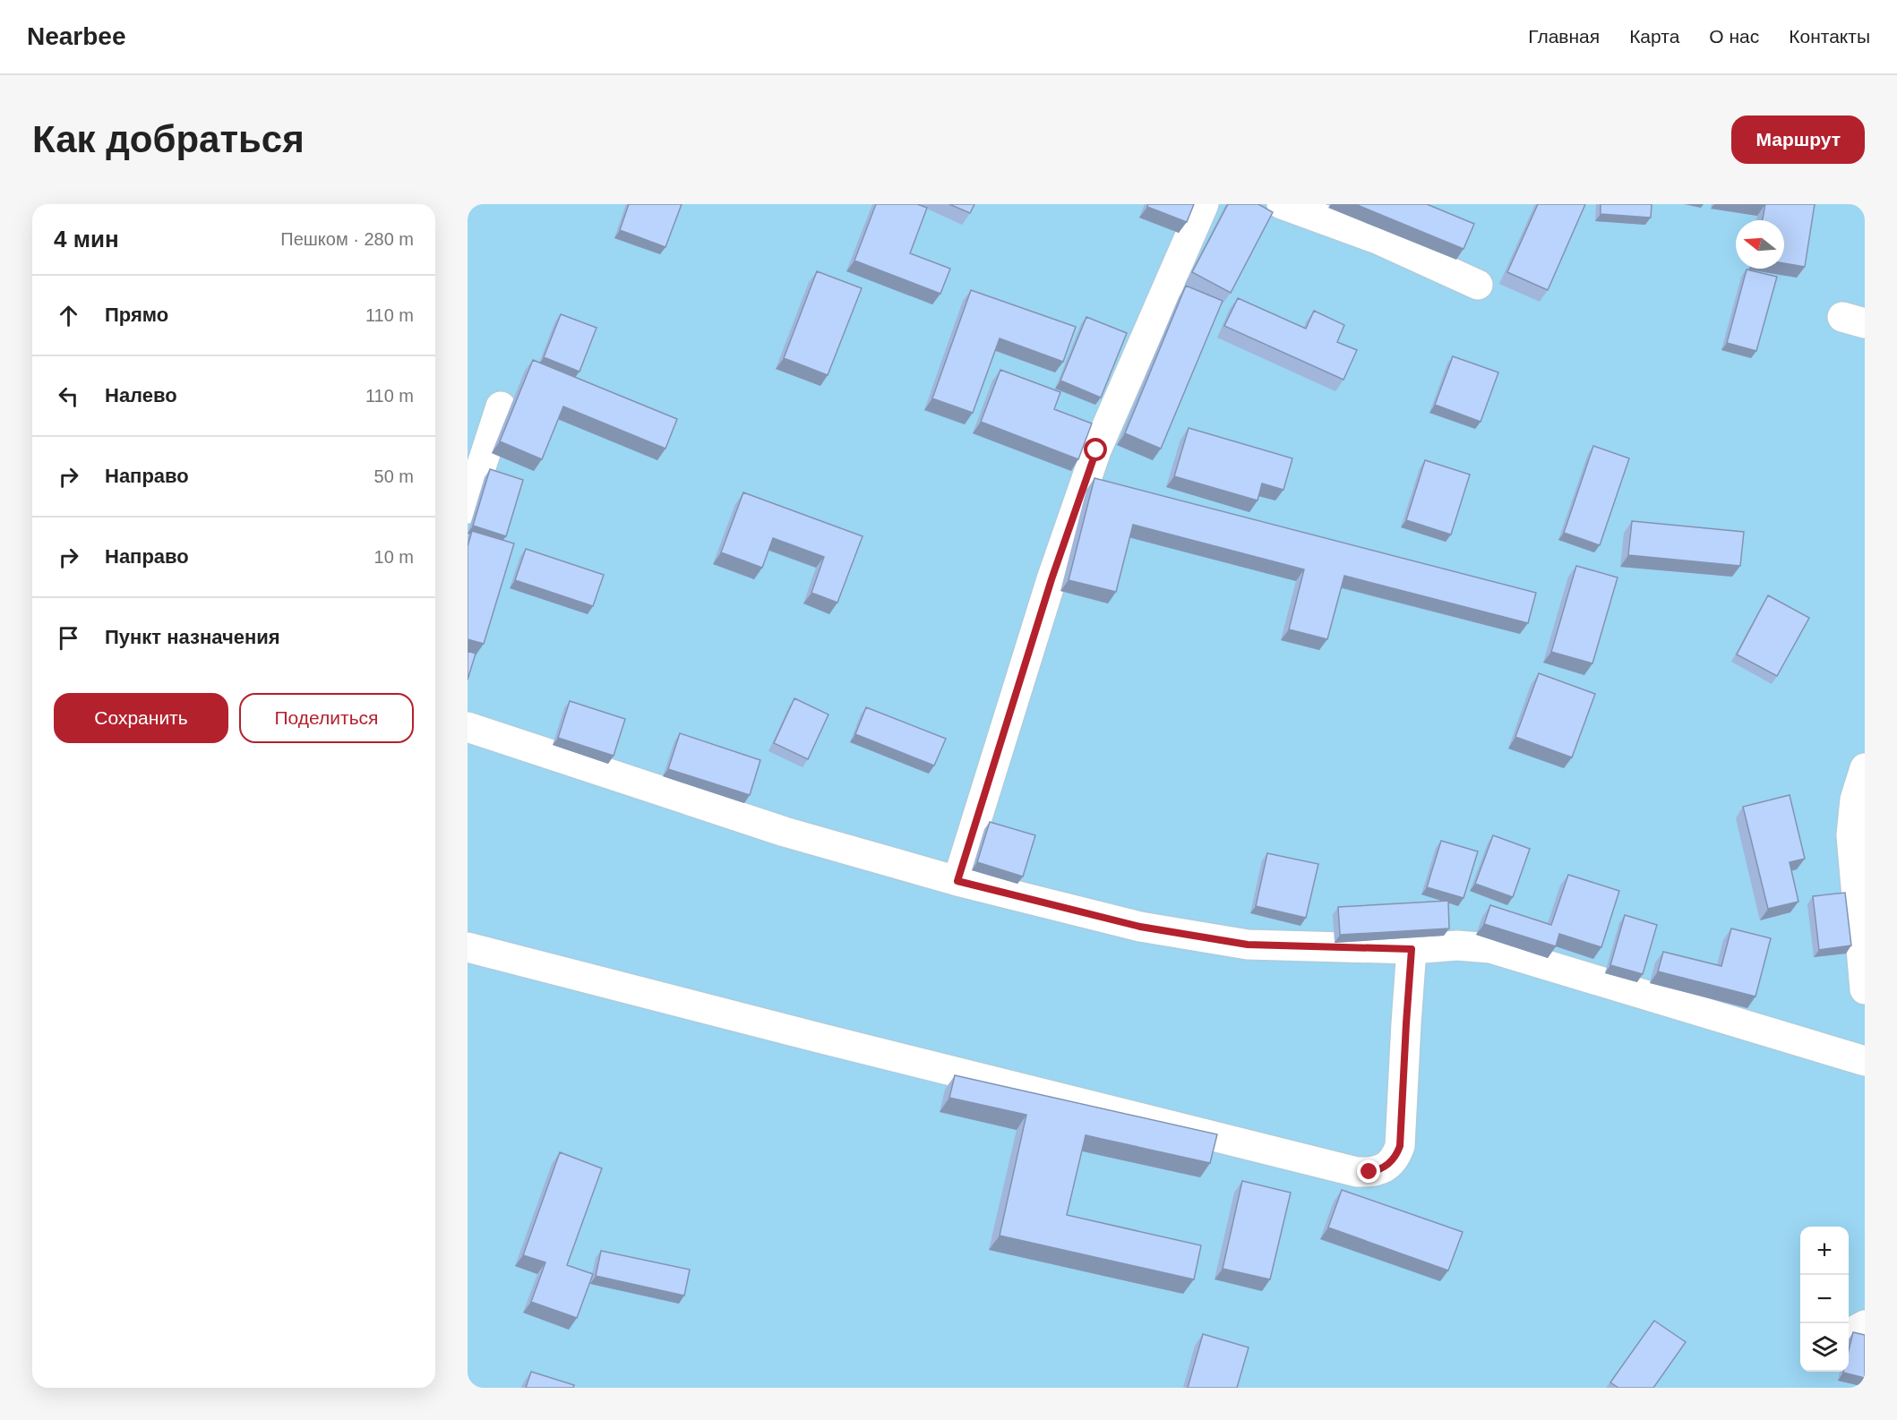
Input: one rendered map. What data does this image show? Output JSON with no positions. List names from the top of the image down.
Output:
{
  "north": "left",
  "page": {
    "header": "Nearbee",
    "nav": [
      "Главная",
      "Карта",
      "О нас",
      "Контакты"
    ],
    "buttons": [
      "Маршрут",
      ["Сохранить", "Поделиться"]
    ],
    "title": "Как добраться",
    "heading": ["4 мин", "Пешком · 280 m"],
    "list": [
      ["Прямо", "110 m"],
      ["Налево", "110 m"],
      ["Направо", "50 m"],
      ["Направо", "10 m"],
      "Пункт назначения"
    ],
    "map_buttons": ["+", "−"]
  }
}
